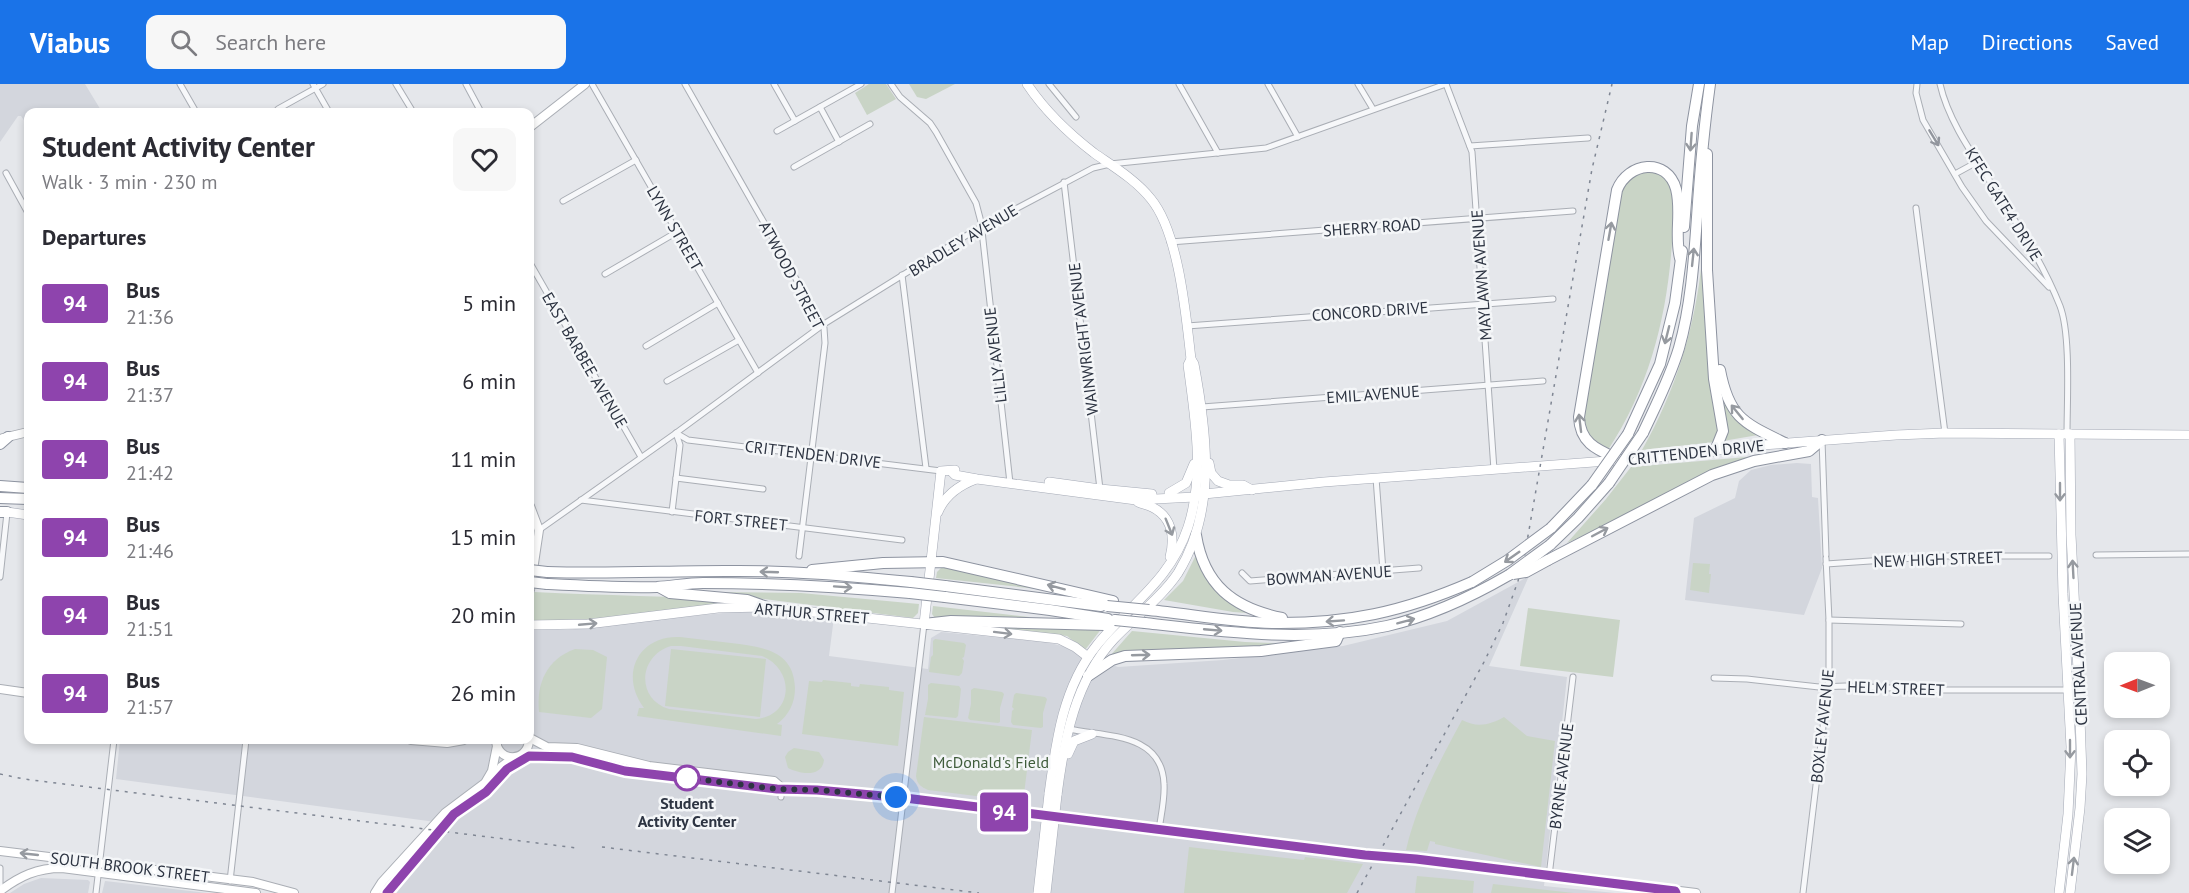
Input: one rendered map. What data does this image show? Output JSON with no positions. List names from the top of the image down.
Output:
{
  "streets": {
    "main road": ["CRITTENDEN DRIVE", "ARTHUR STREET", "CENTRAL AVENUE"],
    "street": [
      "KFEC GATE4 DRIVE",
      "SHERRY ROAD",
      "LYNN STREET",
      "BRADLEY AVENUE",
      "ATWOOD STREET",
      "MAYLAWN AVENUE",
      "CONCORD DRIVE",
      "WAINWRIGHT AVENUE",
      "LILLY AVENUE",
      "EAST BARBEE AVENUE",
      "EMIL AVENUE",
      "FORT STREET",
      "NEW HIGH STREET",
      "BOWMAN AVENUE",
      "HELM STREET",
      "BOXLEY AVENUE",
      "BYRNE AVENUE",
      "SOUTH BROOK STREET"
    ]
  },
  "crossings": [
    ["KFEC GATE4 DRIVE", "CRITTENDEN DRIVE"],
    ["KFEC GATE4 DRIVE", "CENTRAL AVENUE"],
    ["SHERRY ROAD", "MAYLAWN AVENUE"],
    ["LYNN STREET", "BRADLEY AVENUE"],
    ["BRADLEY AVENUE", "ATWOOD STREET"],
    ["BRADLEY AVENUE", "MAYLAWN AVENUE"],
    ["BRADLEY AVENUE", "WAINWRIGHT AVENUE"],
    ["BRADLEY AVENUE", "LILLY AVENUE"],
    ["BRADLEY AVENUE", "EAST BARBEE AVENUE"],
    ["BRADLEY AVENUE", "CRITTENDEN DRIVE"],
    ["BRADLEY AVENUE", "FORT STREET"],
    ["ATWOOD STREET", "CRITTENDEN DRIVE"],
    ["ATWOOD STREET", "FORT STREET"],
    ["MAYLAWN AVENUE", "CONCORD DRIVE"],
    ["MAYLAWN AVENUE", "EMIL AVENUE"],
    ["MAYLAWN AVENUE", "CRITTENDEN DRIVE"],
    ["WAINWRIGHT AVENUE", "CRITTENDEN DRIVE"],
    ["LILLY AVENUE", "CRITTENDEN DRIVE"],
    ["CRITTENDEN DRIVE", "CENTRAL AVENUE"],
    ["CRITTENDEN DRIVE", "BOXLEY AVENUE"],
    ["NEW HIGH STREET", "BOXLEY AVENUE"],
    ["CENTRAL AVENUE", "HELM STREET"],
    ["HELM STREET", "BOXLEY AVENUE"]
  ],
  "one_way": ["ARTHUR STREET"],
  "parks": ["McDonald's Field"],
  "places": ["Student Activity Center"],
  "lines": ["bus line 94"],
  "north": "left",
  "page": {
    "header": "Viabus",
    "search": "Search here",
    "nav": ["Map", "Directions", "Saved"],
    "on_map": "94",
    "heading": [
      ["Student Activity Center", "Walk · 3 min · 230 m"],
      "Departures"
    ],
    "list": [
      {
        "mark": "94",
        "name": "Bus",
        "note": "21:36",
        "value": "5 min"
      },
      {
        "mark": "94",
        "name": "Bus",
        "note": "21:37",
        "value": "6 min"
      },
      {
        "mark": "94",
        "name": "Bus",
        "note": "21:42",
        "value": "11 min"
      },
      {
        "mark": "94",
        "name": "Bus",
        "note": "21:46",
        "value": "15 min"
      },
      {
        "mark": "94",
        "name": "Bus",
        "note": "21:51",
        "value": "20 min"
      },
      {
        "mark": "94",
        "name": "Bus",
        "note": "21:57",
        "value": "26 min"
      }
    ]
  }
}
